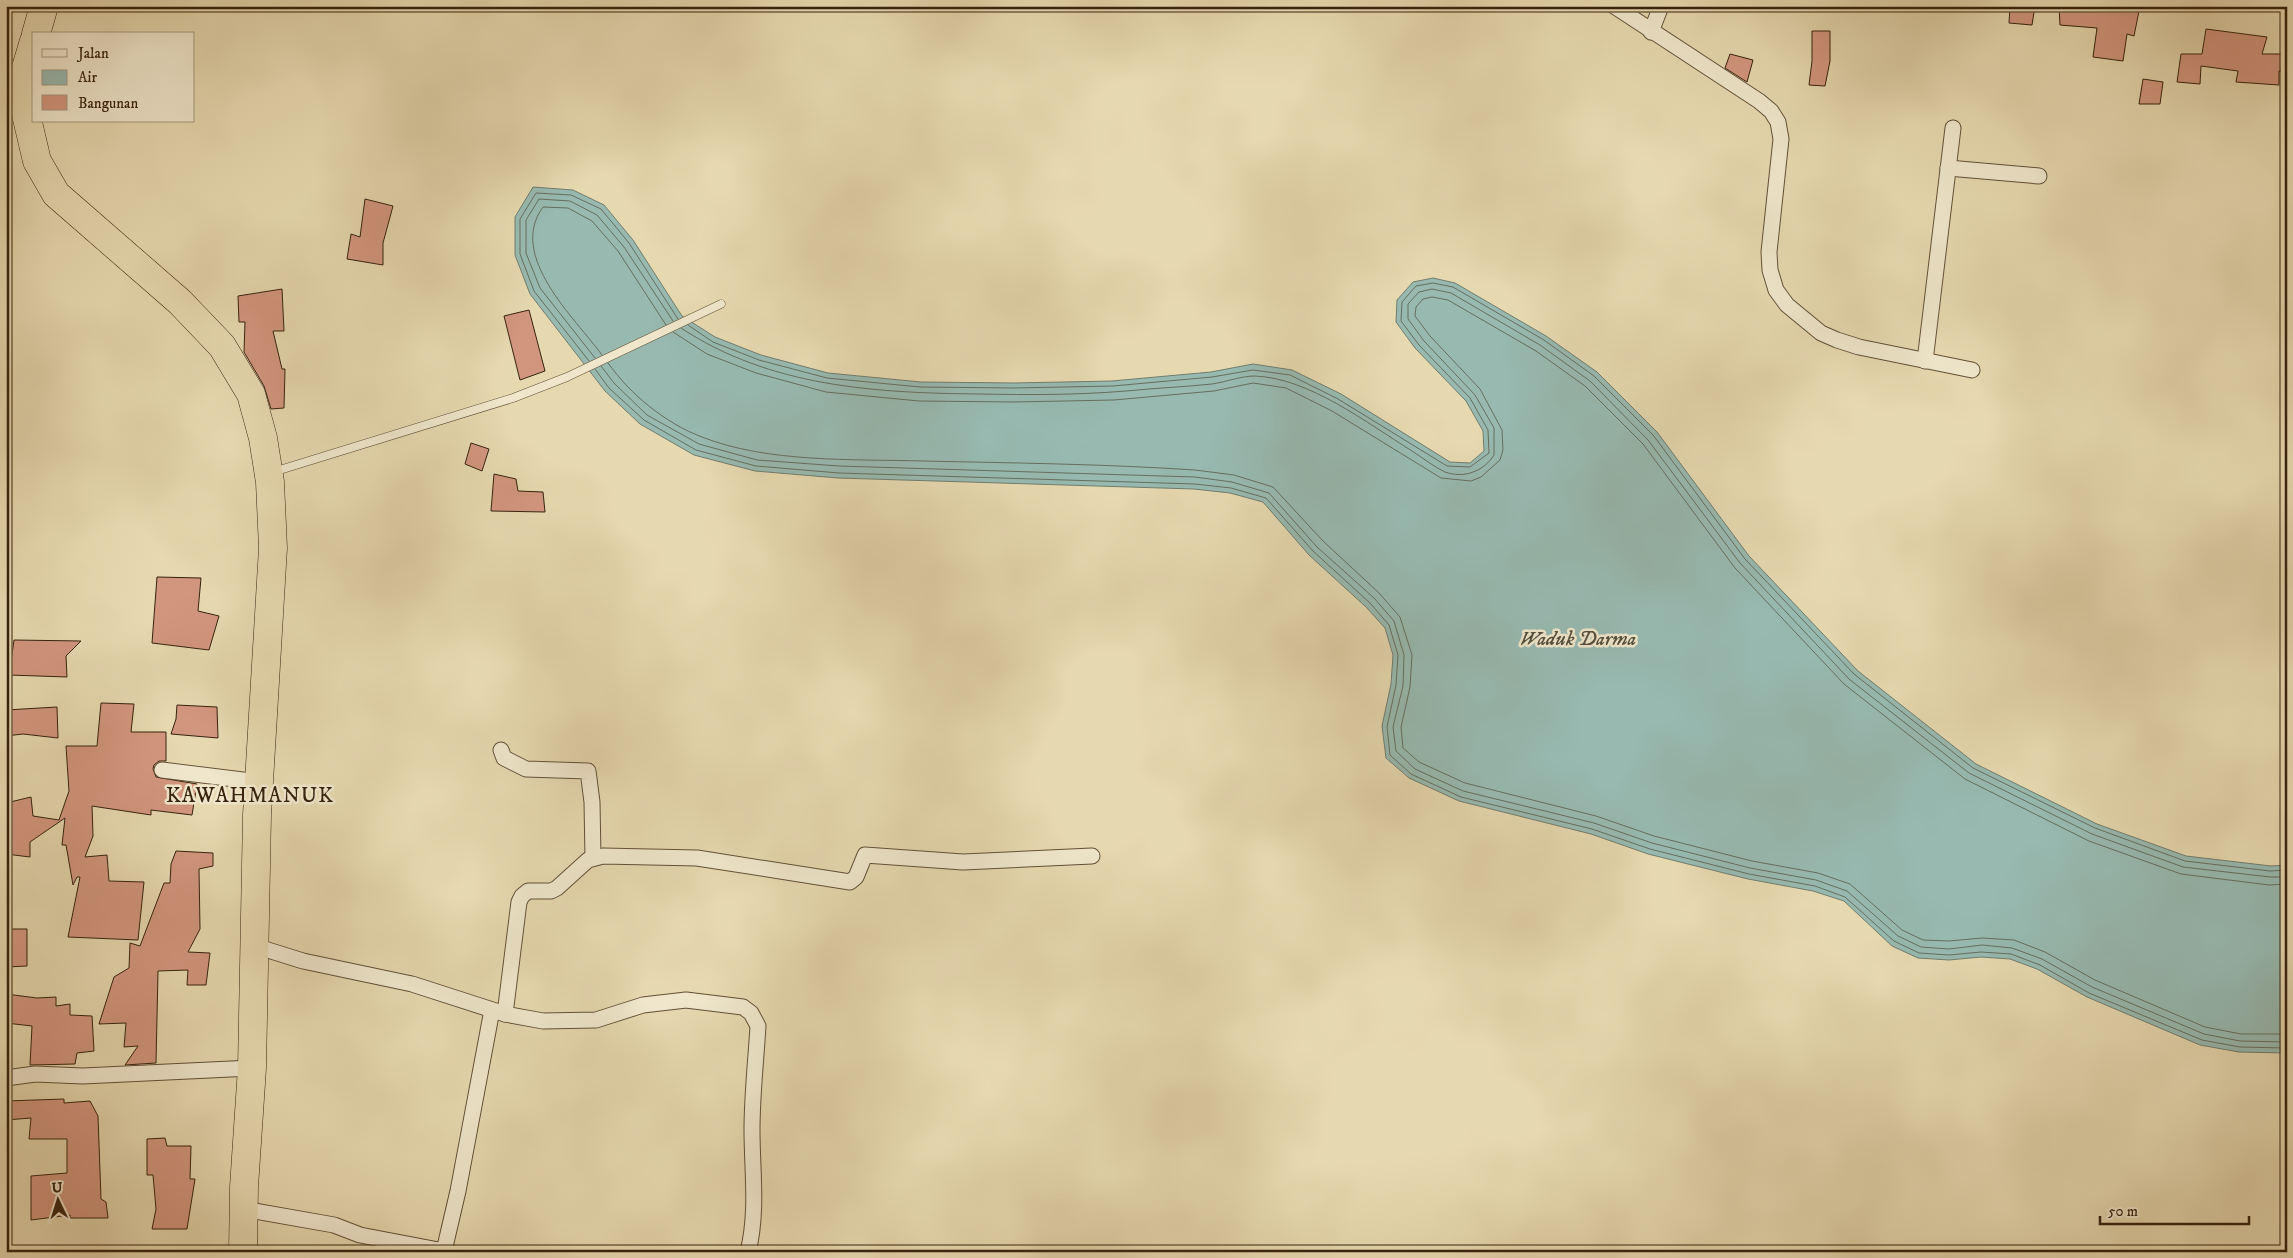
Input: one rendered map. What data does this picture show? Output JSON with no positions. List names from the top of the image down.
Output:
{
  "districts": ["KAWAHMANUK"],
  "water": ["Waduk Darma"],
  "legend": ["Jalan", "Air", "Bangunan"],
  "scale_bar": "50 m",
  "north": "top"
}
